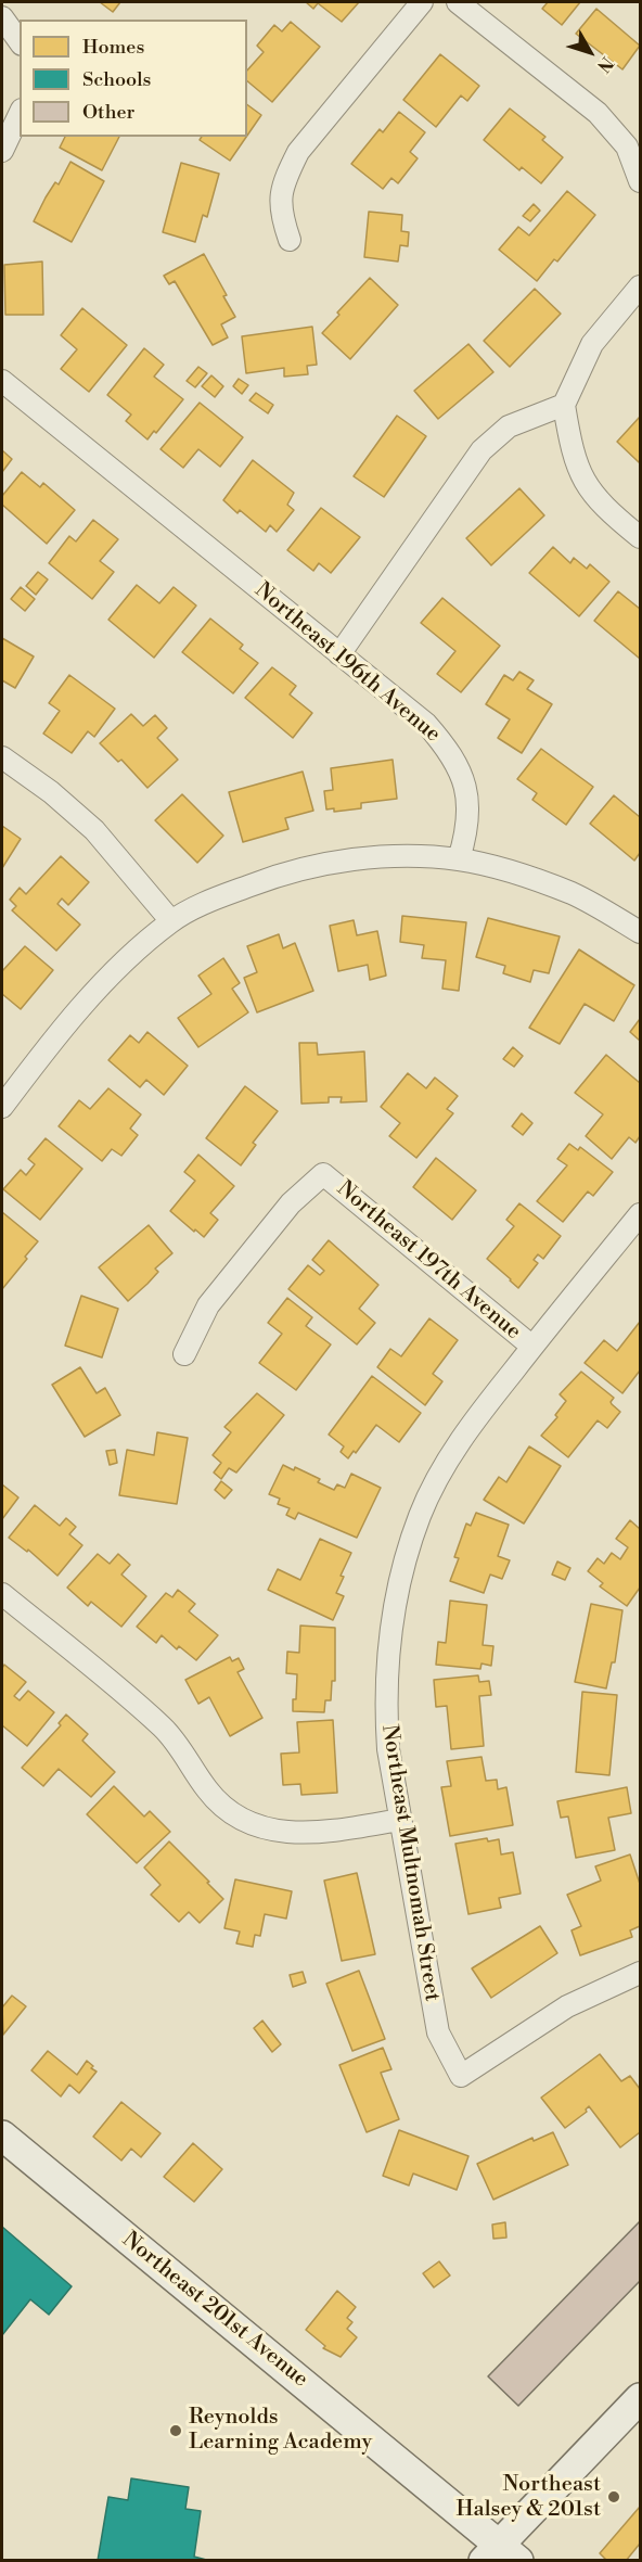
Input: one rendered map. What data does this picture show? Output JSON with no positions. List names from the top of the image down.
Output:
{
  "streets": {
    "street": [
      "Northeast 196th Avenue",
      "Northeast 197th Avenue",
      "Northeast Multnomah Street",
      "Northeast 201st Avenue"
    ]
  },
  "crossings": [
    ["Northeast 197th Avenue", "Northeast Multnomah Street"]
  ],
  "places": ["Reynolds Learning Academy", "Northeast Halsey & 201st"],
  "legend": ["Homes", "Schools", "Other"],
  "north": "bottom right"
}
